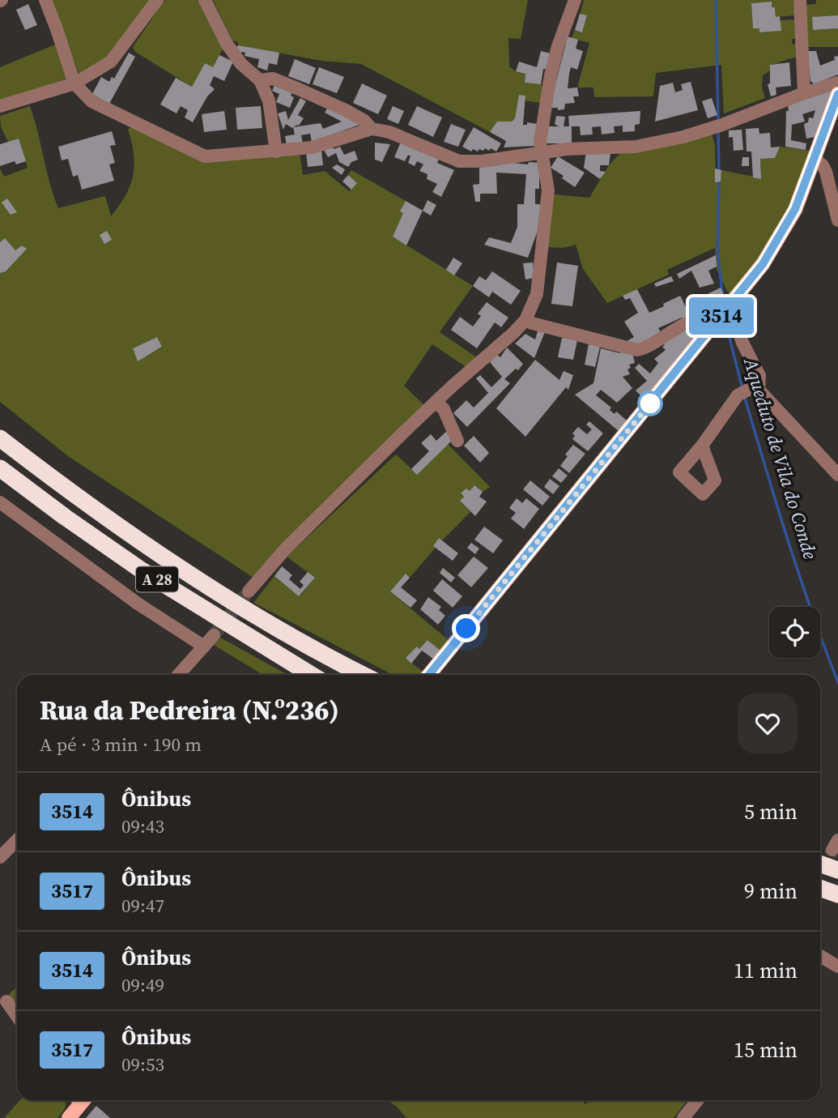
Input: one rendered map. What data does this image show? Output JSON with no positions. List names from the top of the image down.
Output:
{
  "streets": {
    "highway": ["A 28"]
  },
  "water": ["Aqueduto de Vila do Conde"],
  "lines": ["bus line 3514"],
  "page": {
    "on_map": "3514",
    "heading": ["Rua da Pedreira (N.º236)", "A pé · 3 min · 190 m"],
    "list": [
      {
        "mark": "3514",
        "name": "Ônibus",
        "note": "09:43",
        "value": "5 min"
      },
      {
        "mark": "3517",
        "name": "Ônibus",
        "note": "09:47",
        "value": "9 min"
      },
      {
        "mark": "3514",
        "name": "Ônibus",
        "note": "09:49",
        "value": "11 min"
      },
      {
        "mark": "3517",
        "name": "Ônibus",
        "note": "09:53",
        "value": "15 min"
      }
    ]
  }
}
